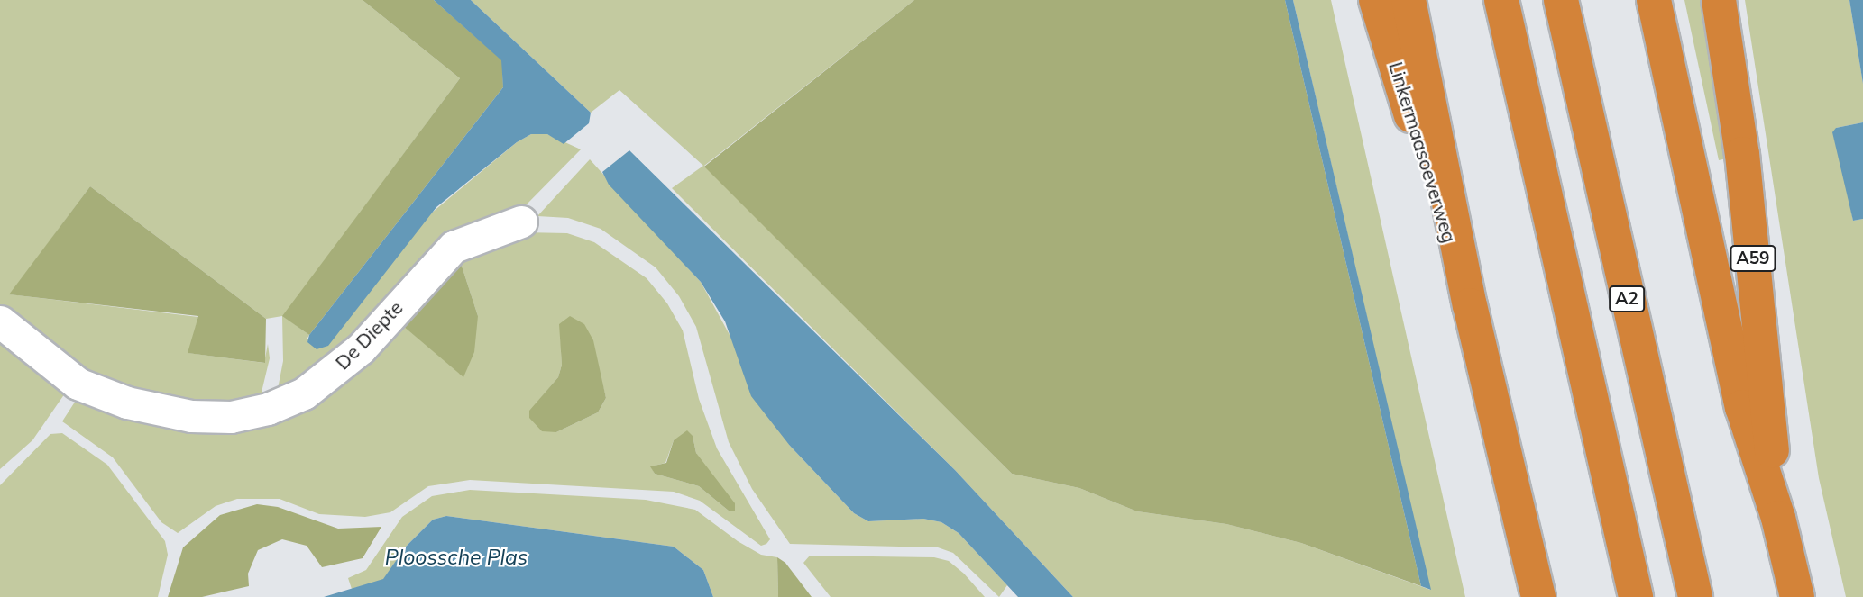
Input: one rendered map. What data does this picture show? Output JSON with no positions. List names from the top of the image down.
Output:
{
  "streets": {
    "highway": ["Linkermaasoeverweg", "A59", "A2"],
    "street": ["De Diepte"]
  },
  "water": ["Ploossche Plas"]
}
